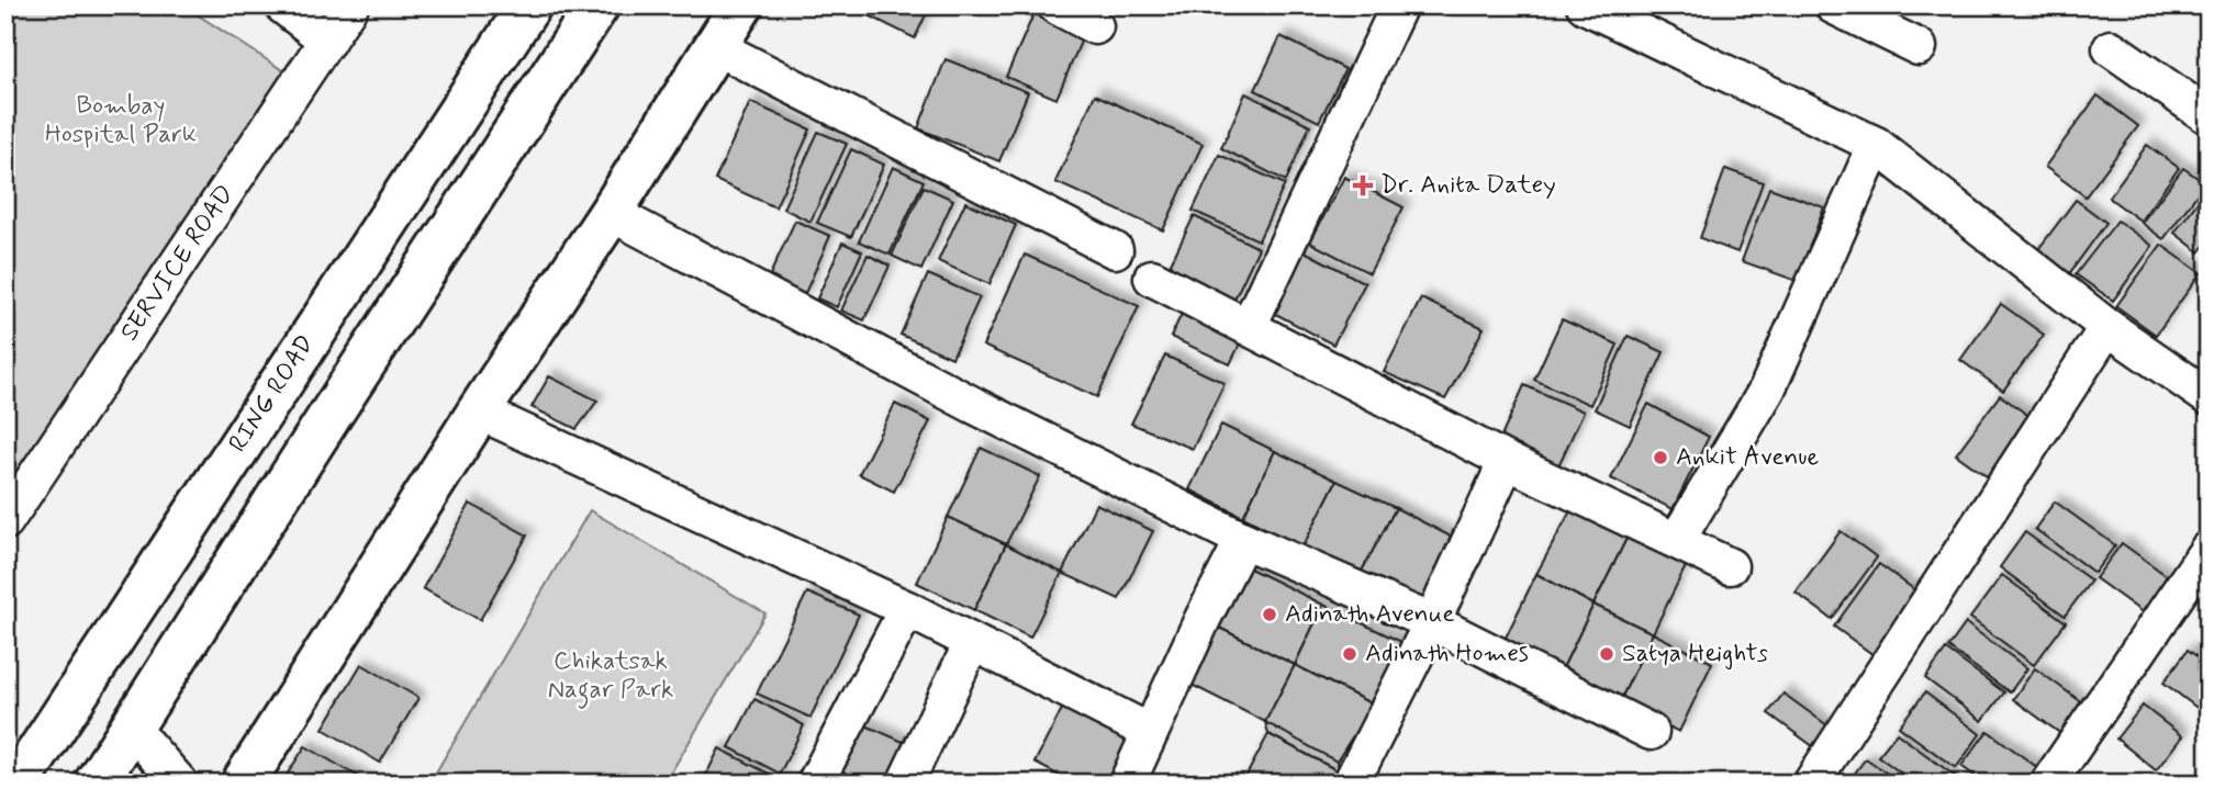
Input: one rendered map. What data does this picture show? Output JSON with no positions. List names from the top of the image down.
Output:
{
  "streets": {
    "main road": ["RING ROAD"],
    "street": ["SERVICE ROAD"]
  },
  "parks": ["Bombay Hospital Park", "Chikatsak Nagar Park"],
  "places": {
    "health": ["Dr. Anita Datey"],
    "other": [
      "Ankit Avenue",
      "Adinath Avenue",
      "Adinath Homes",
      "Satya Heights"
    ]
  }
}
